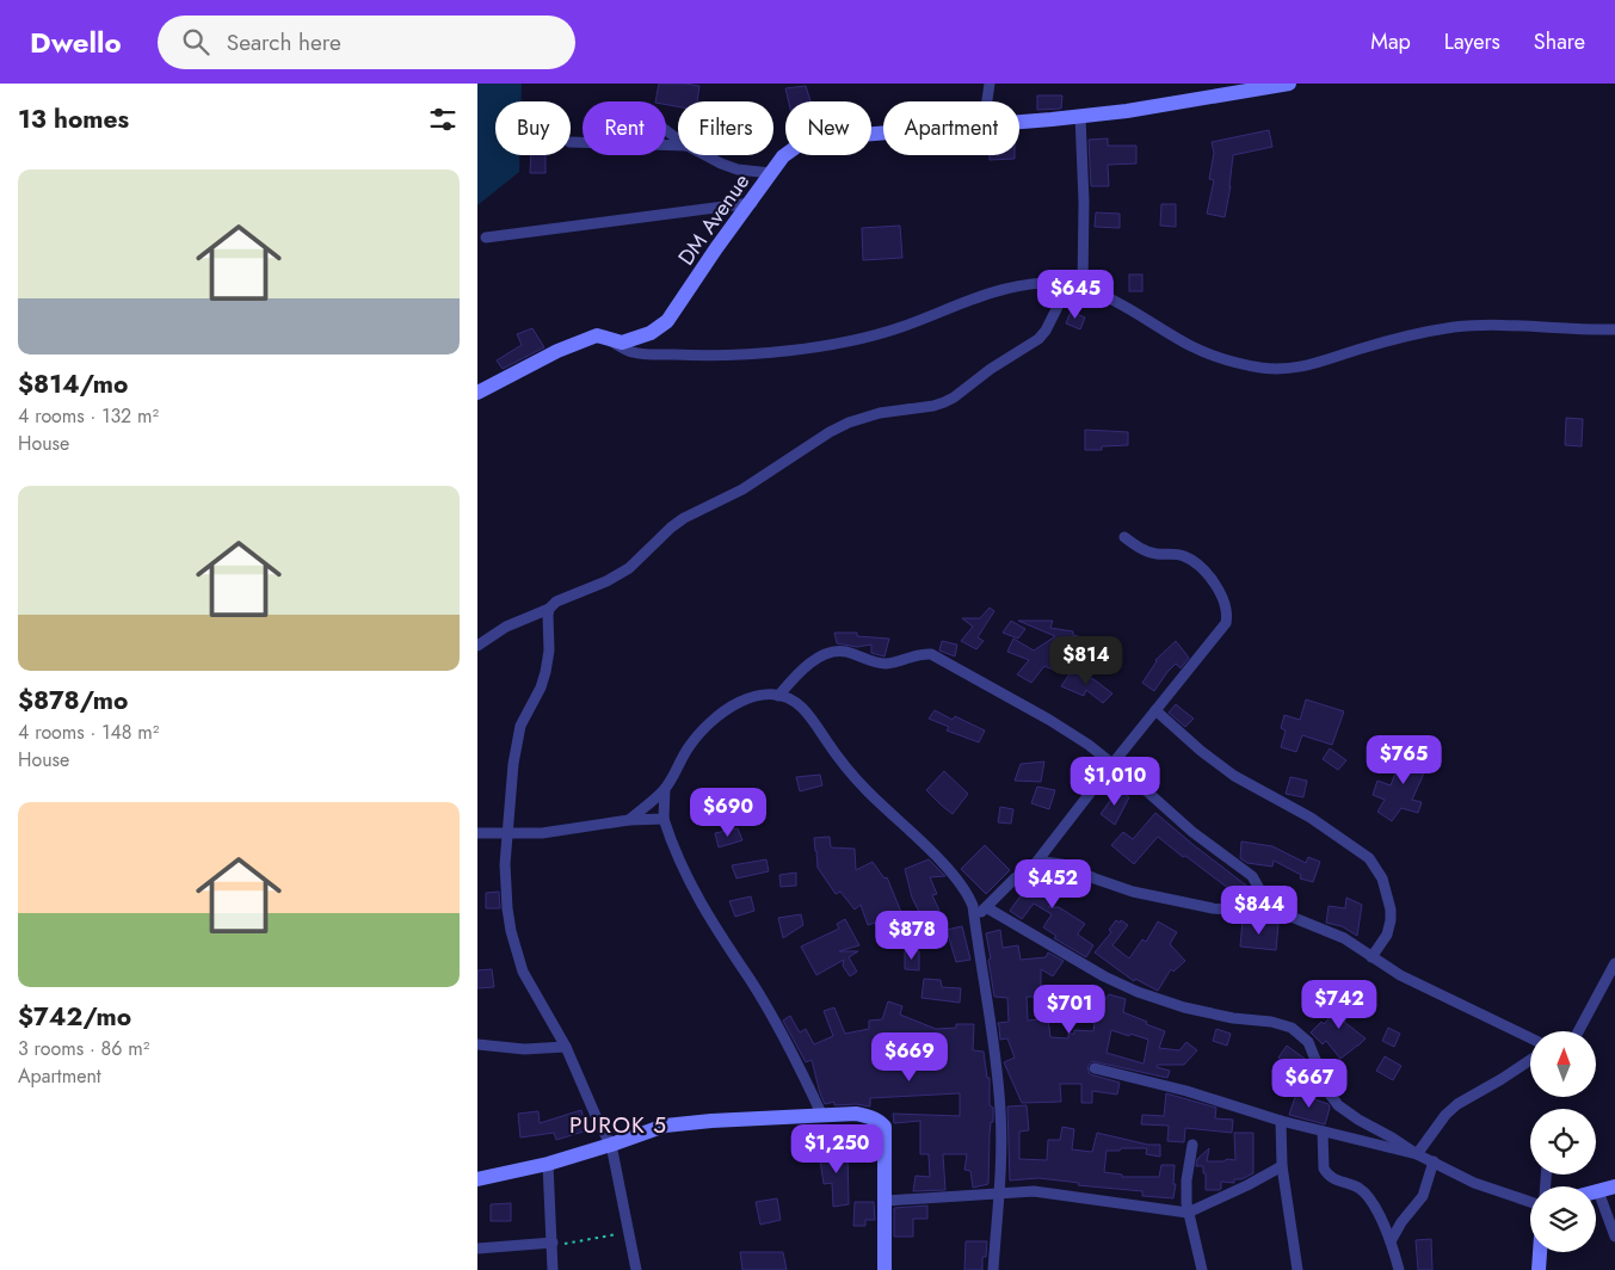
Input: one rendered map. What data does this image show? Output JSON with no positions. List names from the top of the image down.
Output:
{
  "streets": {
    "main road": ["DM Avenue"]
  },
  "districts": ["PUROK 5"],
  "north": "top",
  "page": {
    "header": "Dwello",
    "search": "Search here",
    "nav": ["Map", "Layers", "Share"],
    "heading": "13 homes",
    "chip": [
      "Buy",
      "Rent",
      "Filters",
      "New",
      "Apartment"
    ],
    "list": [
      {
        "name": "$814/mo",
        "note": "4 rooms · 132 m² · House"
      },
      {
        "name": "$878/mo",
        "note": "4 rooms · 148 m² · House"
      },
      {
        "name": "$742/mo",
        "note": "3 rooms · 86 m² · Apartment"
      }
    ],
    "price": [
      "$645",
      "$814",
      "$765",
      "$1,010",
      "$690",
      "$452",
      "$844",
      "$878",
      "$742",
      "$701",
      "$669",
      "$667",
      "$1,250"
    ]
  }
}
